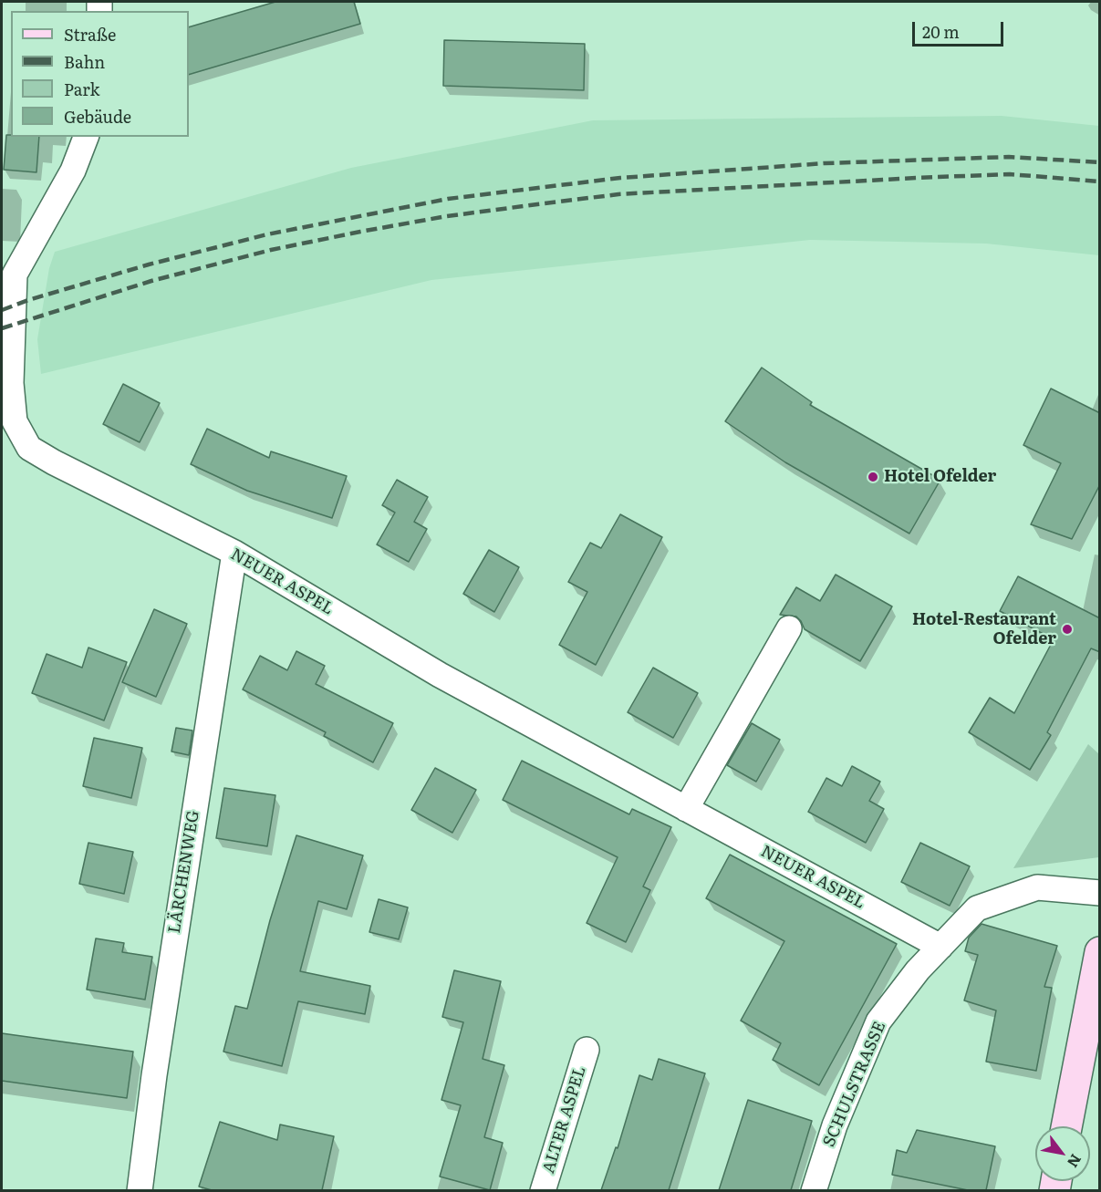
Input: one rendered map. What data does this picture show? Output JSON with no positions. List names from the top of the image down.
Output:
{
  "streets": {
    "street": [
      "NEUER ASPEL",
      "LÄRCHENWEG",
      "SCHULSTRASSE",
      "ALTER ASPEL"
    ]
  },
  "crossings": [
    ["NEUER ASPEL", "LÄRCHENWEG"],
    ["NEUER ASPEL", "SCHULSTRASSE"]
  ],
  "places": ["Hotel Ofelder", "Hotel-Restaurant Ofelder"],
  "legend": [
    "Straße",
    "Bahn",
    "Park",
    "Gebäude"
  ],
  "scale_bar": "20 m",
  "north": "bottom right"
}
